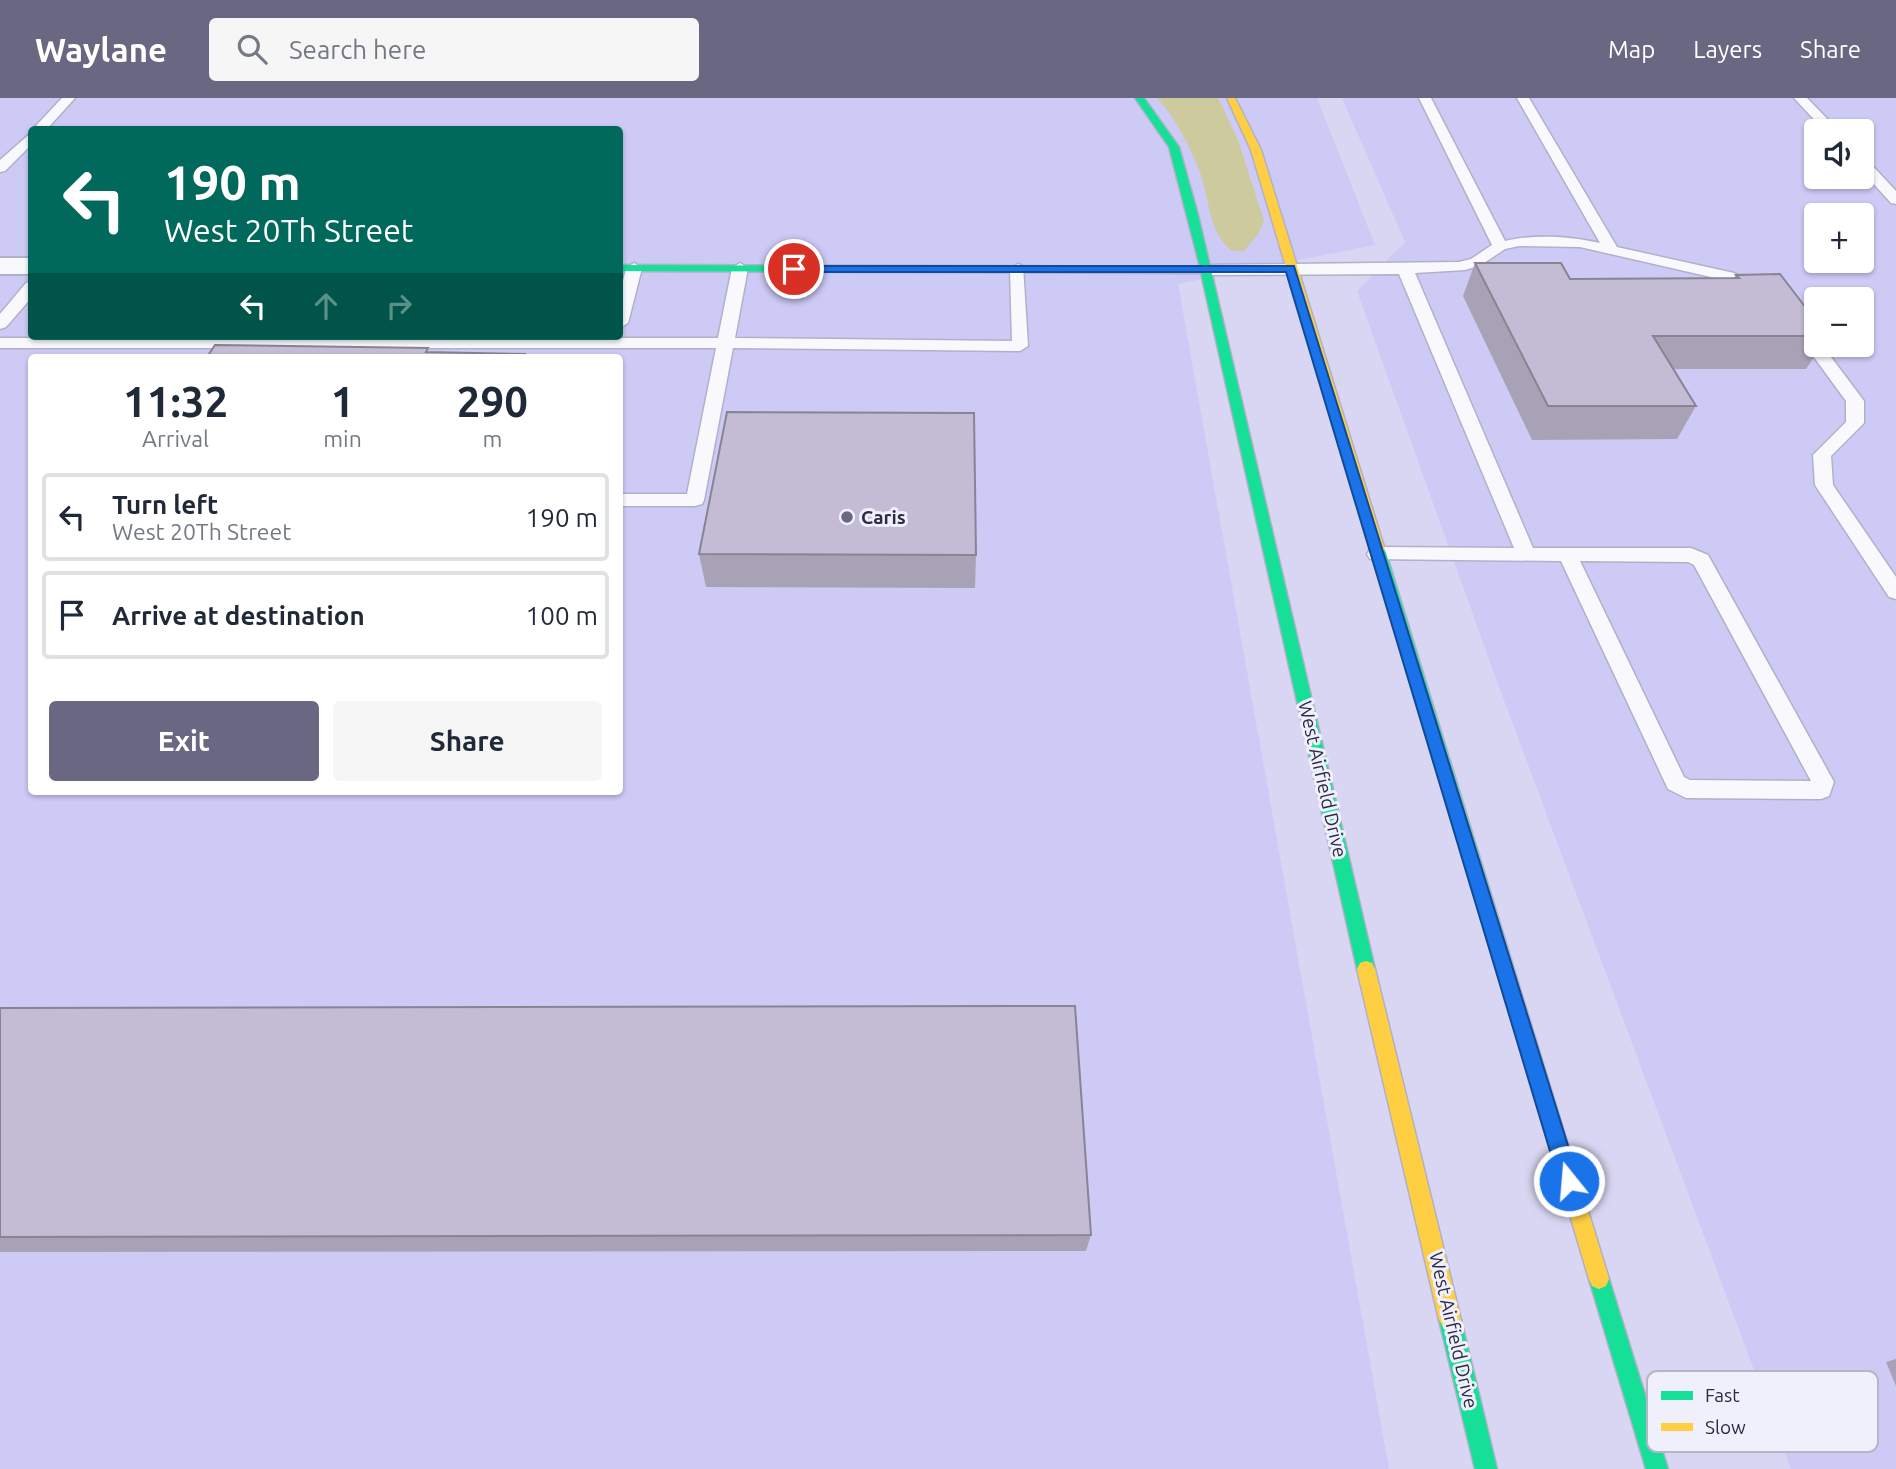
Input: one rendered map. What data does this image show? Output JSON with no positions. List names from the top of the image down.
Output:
{
  "streets": {
    "street": ["West Airfield Drive"]
  },
  "places": ["Caris"],
  "legend": ["Fast", "Slow"],
  "page": {
    "header": "Waylane",
    "search": "Search here",
    "nav": ["Map", "Layers", "Share"],
    "map_buttons": ["+", "−"],
    "turn": ["190 m", "West 20Th Street"],
    "eta": [
      "11:32",
      "Arrival",
      "1",
      "min",
      "290",
      "m"
    ],
    "list": [
      {
        "name": "Turn left",
        "note": "West 20Th Street",
        "value": "190 m"
      },
      {
        "name": "Arrive at destination",
        "value": "100 m"
      }
    ],
    "buttons": ["Exit", "Share"]
  }
}
